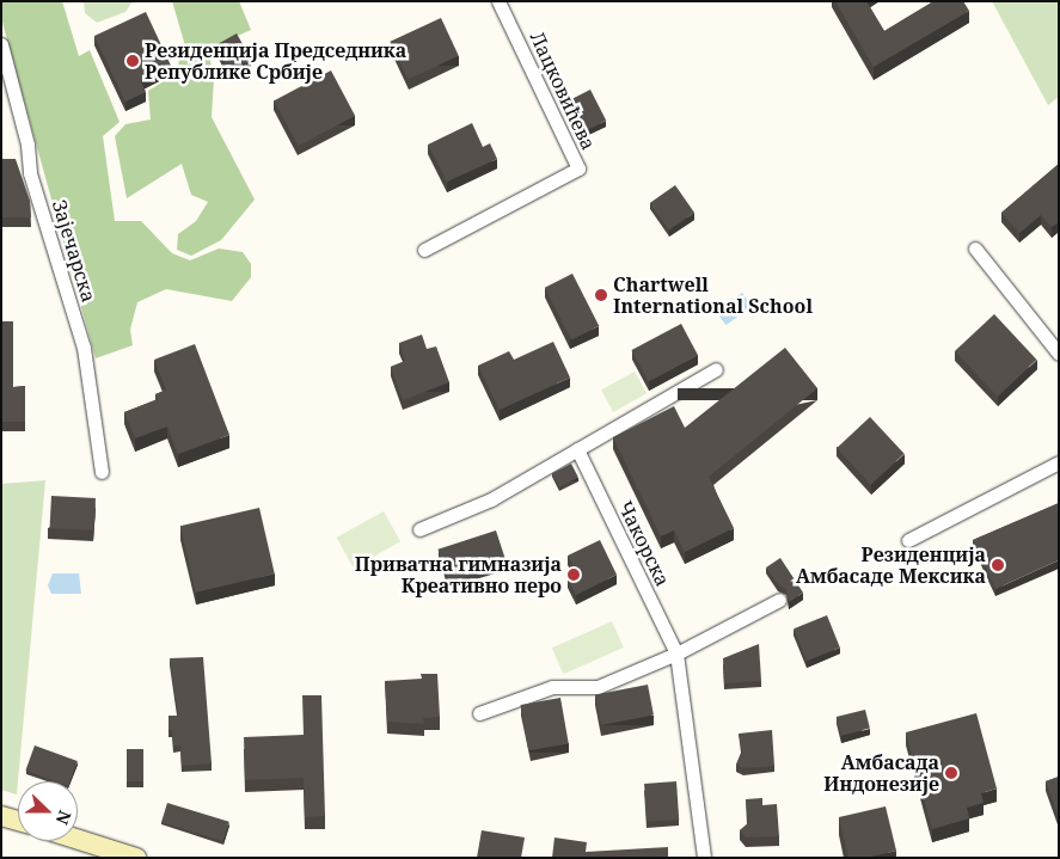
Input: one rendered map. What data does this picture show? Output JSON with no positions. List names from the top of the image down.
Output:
{
  "streets": {
    "street": ["Лацковићева", "Зајечарска", "Чакорска"]
  },
  "places": [
    "Резиденција Председника Републике Србије",
    "Chartwell International School",
    "Резиденција Амбасаде Мексика",
    "Приватна гимназија Креативно перо",
    "Амбасада Индонезије"
  ],
  "north": "right"
}
